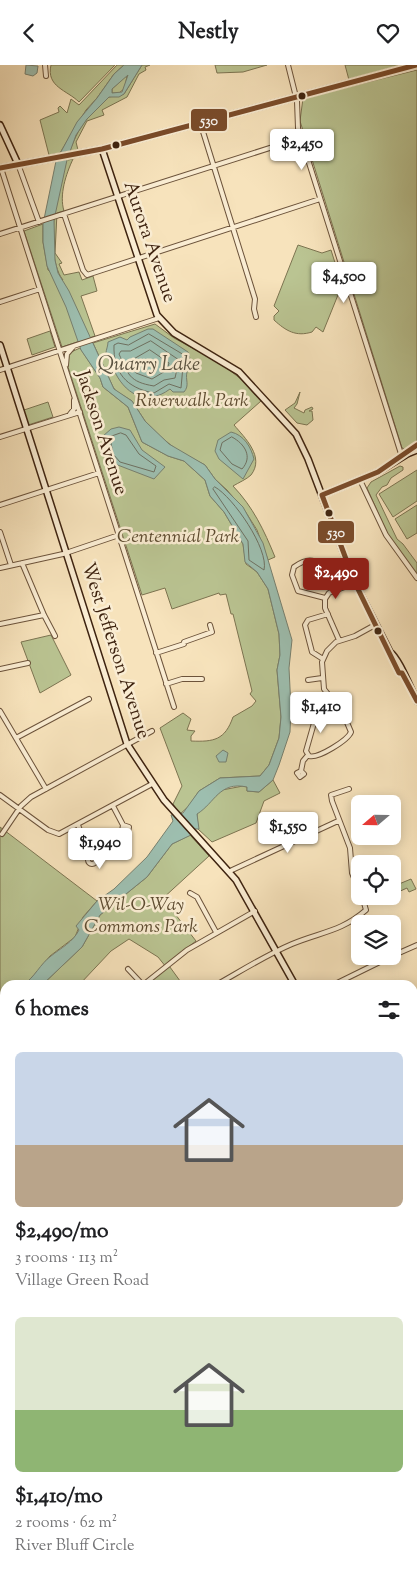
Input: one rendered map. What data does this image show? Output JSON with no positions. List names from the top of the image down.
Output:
{
  "streets": {
    "main road": ["Aurora Avenue", "West Jefferson Avenue"],
    "street": ["Jackson Avenue"]
  },
  "water": ["Quarry Lake"],
  "parks": ["Riverwalk Park", "Centennial Park", "Wil-O-Way Commons Park"],
  "lines": ["transit line 530"],
  "north": "left",
  "page": {
    "header": "Nestly",
    "price": [
      "$2,450",
      "$4,500",
      "$2,490",
      "$1,410",
      "$1,550",
      "$1,940"
    ],
    "heading": "6 homes",
    "list": [
      {
        "name": "$2,490/mo",
        "note": "3 rooms · 113 m² · Village Green Road"
      },
      {
        "name": "$1,410/mo",
        "note": "2 rooms · 62 m² · River Bluff Circle"
      }
    ]
  }
}
